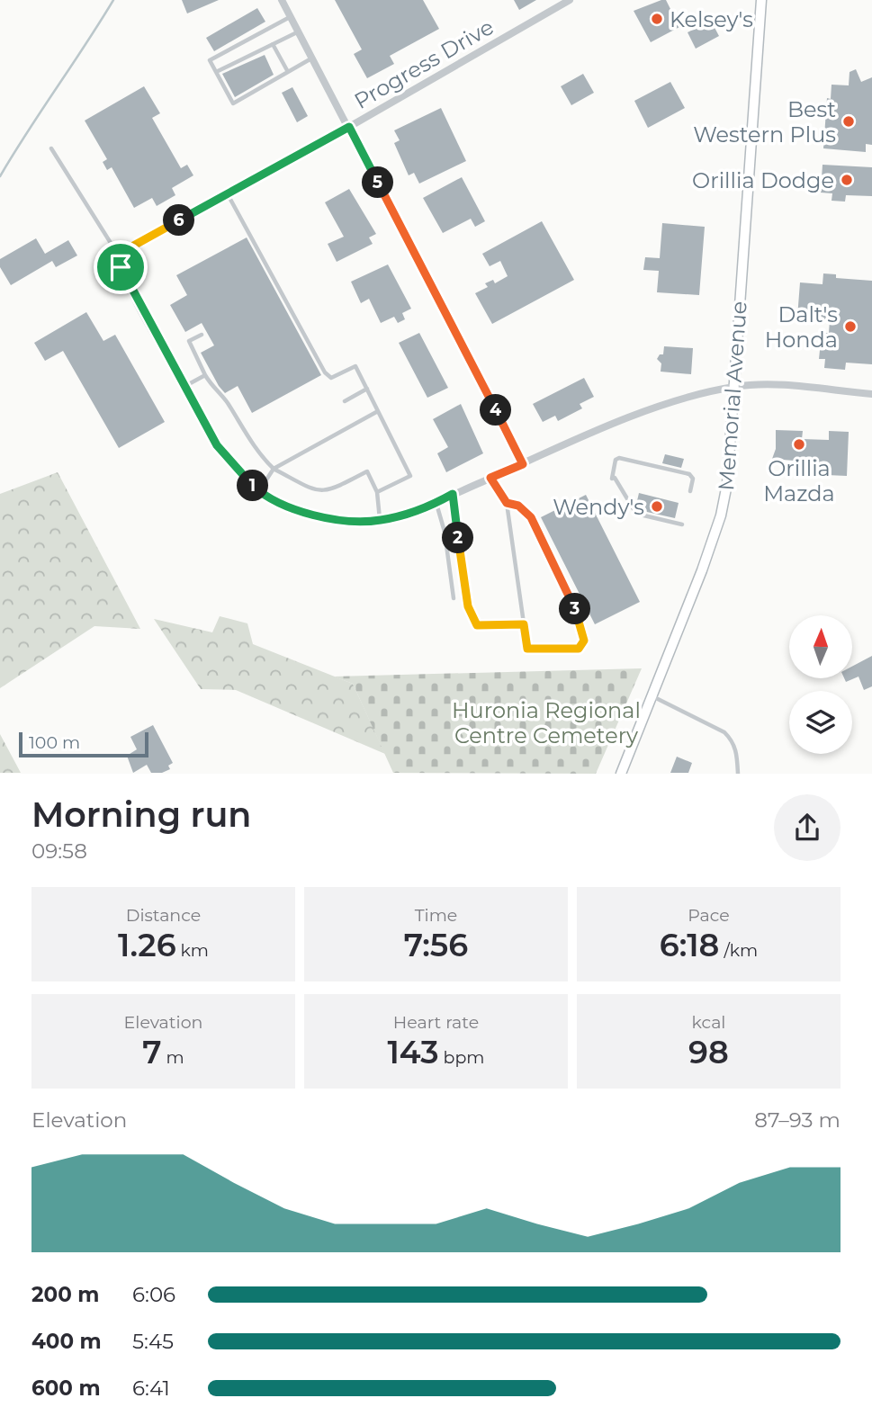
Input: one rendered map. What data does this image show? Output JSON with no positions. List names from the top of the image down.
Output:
{
  "streets": {
    "main road": ["Memorial Avenue"],
    "street": ["Progress Drive"]
  },
  "parks": ["Huronia Regional Centre Cemetery"],
  "places": [
    "Kelsey's",
    "Best Western Plus",
    "Orillia Dodge",
    "Dalt's Honda",
    "Orillia Mazda",
    "Wendy's"
  ],
  "scale_bar": "100 m",
  "north": "top",
  "page": {
    "pins": [
      "5",
      "6",
      "4",
      "1",
      "2",
      "3"
    ],
    "scale": "100 m",
    "heading": ["Morning run", "09:58"],
    "stats": [
      ["Distance", "1.26 km"],
      ["Time", "7:56"],
      ["Pace", "6:18 /km"],
      ["Elevation", "7 m"],
      ["Heart rate", "143 bpm"],
      ["kcal", "98"]
    ],
    "chart": ["Elevation", "87–93 m"],
    "list": [
      {
        "name": "200 m",
        "note": "6:06"
      },
      {
        "name": "400 m",
        "note": "5:45"
      },
      {
        "name": "600 m",
        "note": "6:41"
      }
    ]
  }
}
